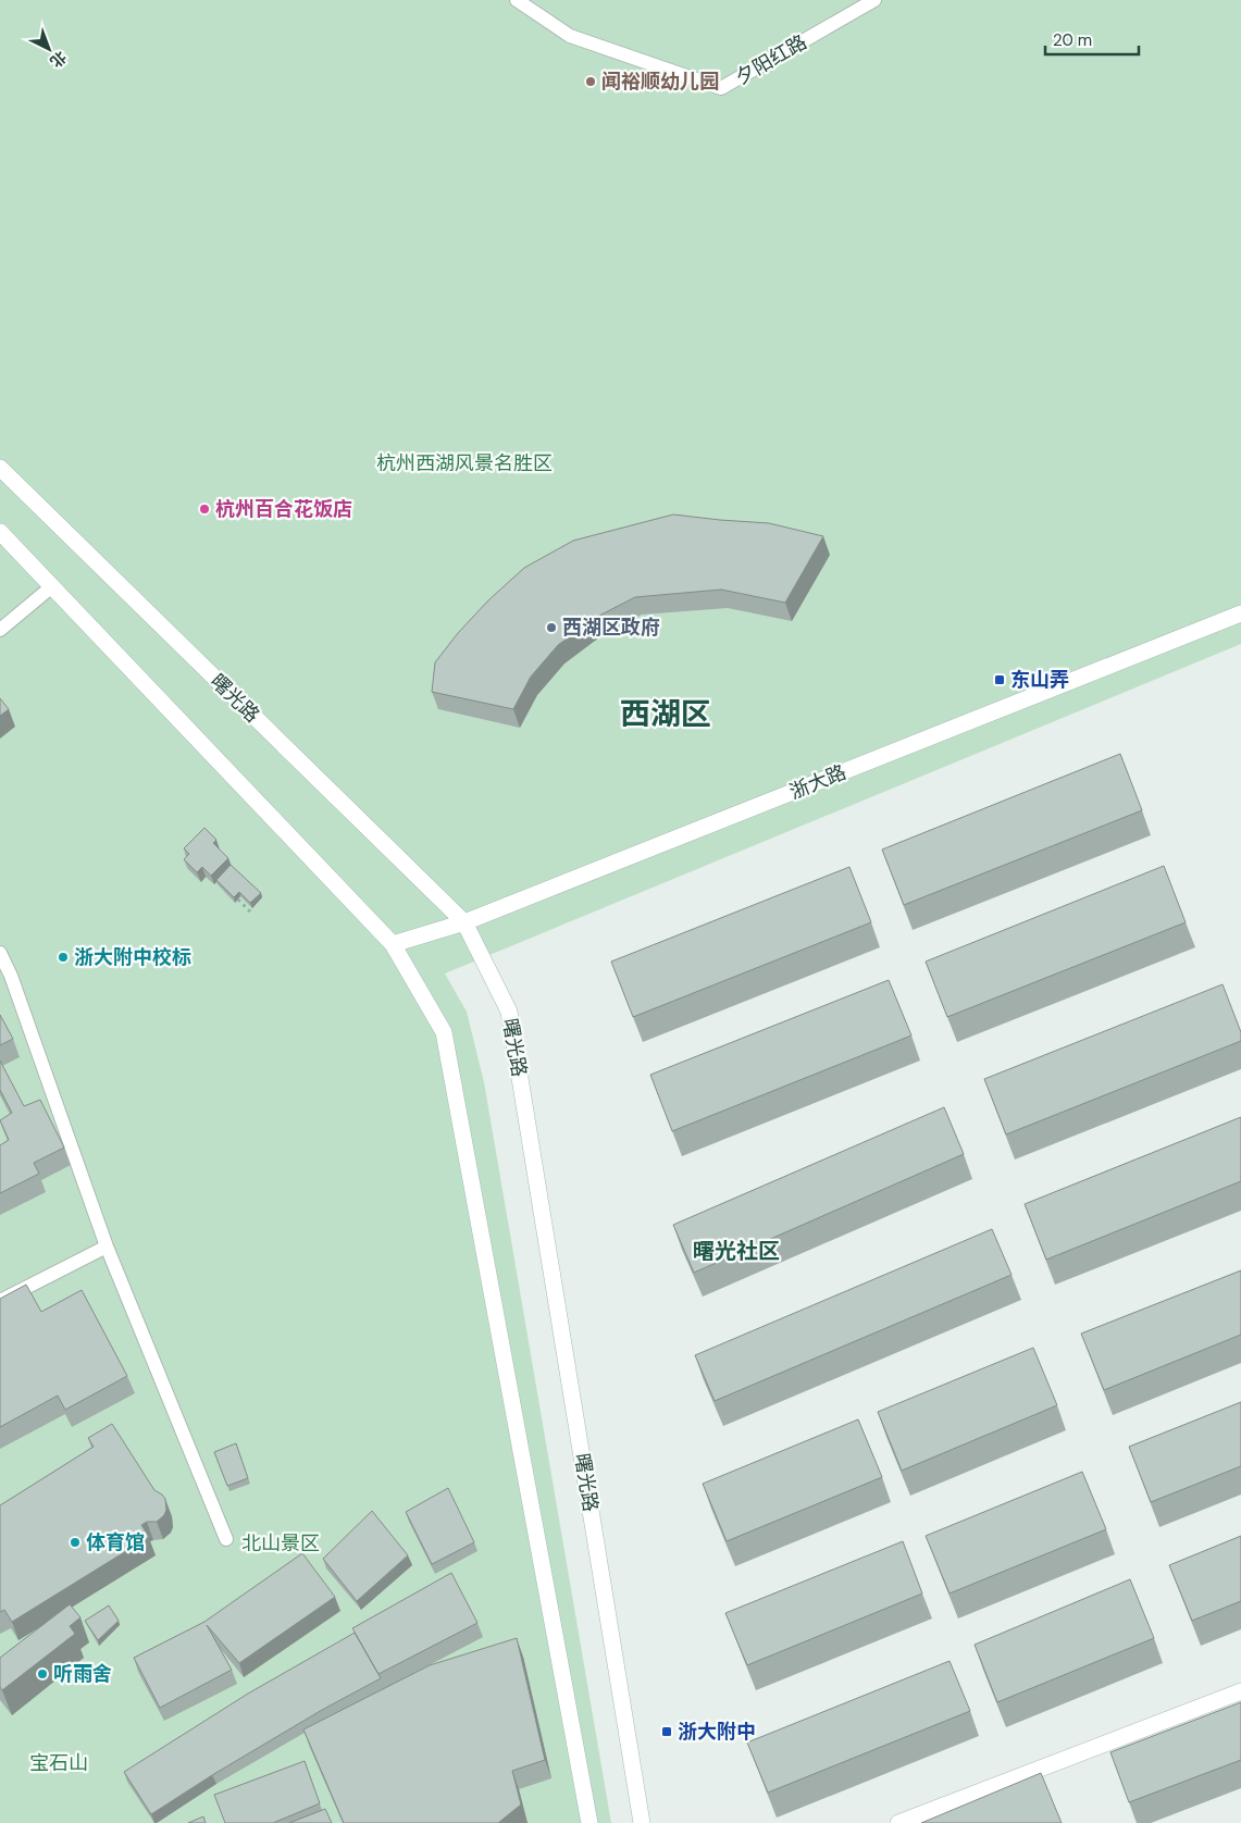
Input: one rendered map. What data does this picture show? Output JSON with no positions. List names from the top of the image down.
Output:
{
  "streets": {
    "main road": ["曙光路", "浙大路"],
    "lane": ["夕阳红路"]
  },
  "crossings": [
    ["曙光路", "浙大路"]
  ],
  "districts": ["西湖区", "曙光社区"],
  "parks": ["杭州西湖风景名胜区", "北山景区", "宝石山"],
  "places": {
    "other": [
      "闻裕顺幼儿园",
      "杭州百合花饭店",
      "西湖区政府",
      "浙大附中校标",
      "体育馆",
      "听雨舍"
    ],
    "transit": ["东山弄", "浙大附中"]
  },
  "scale_bar": "20 m",
  "north": "bottom right"
}
